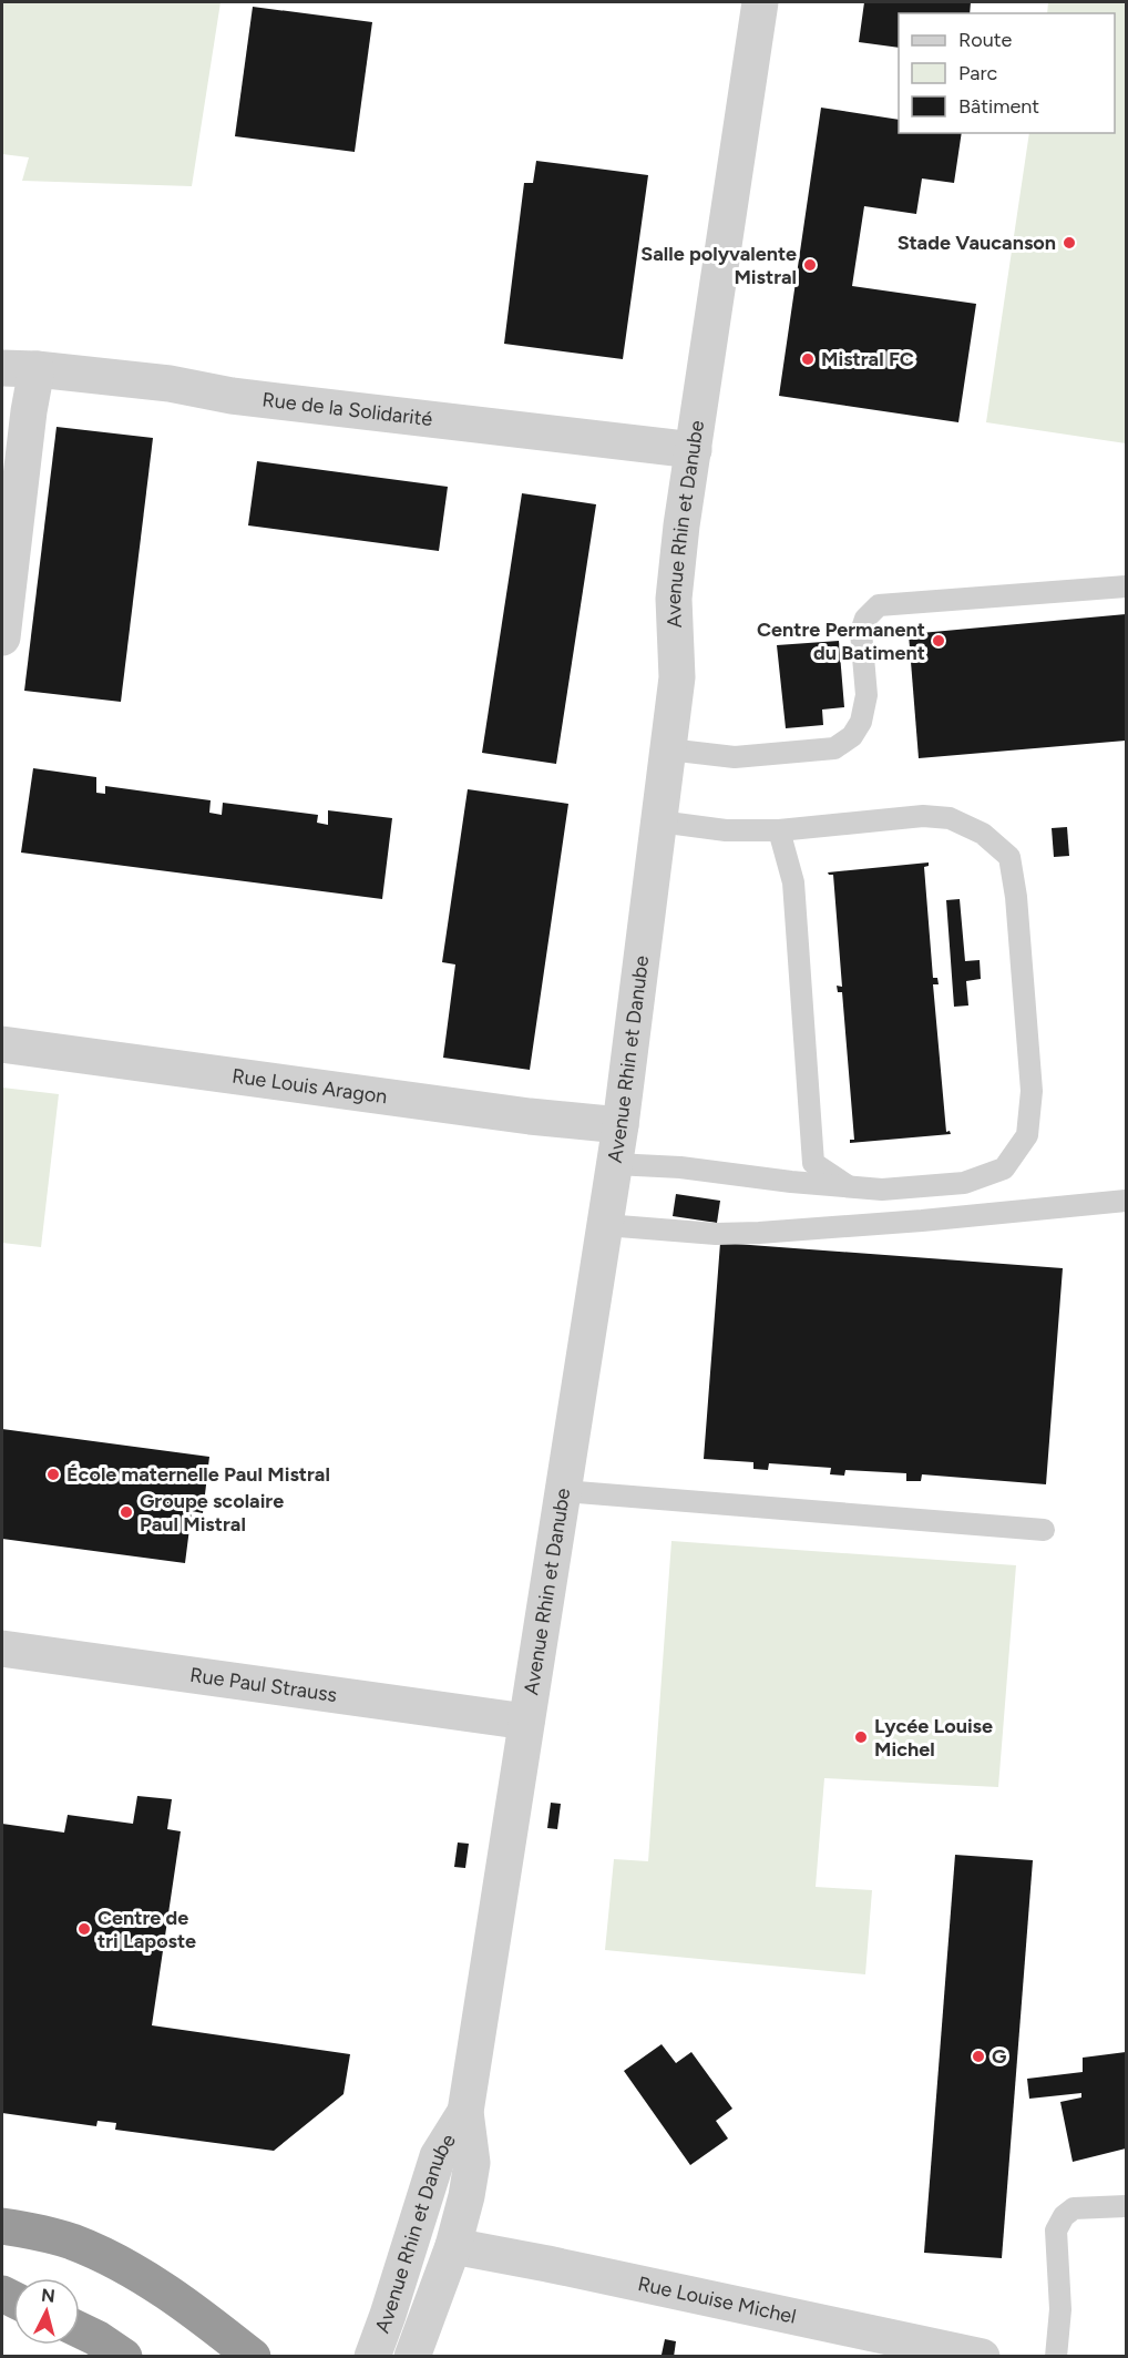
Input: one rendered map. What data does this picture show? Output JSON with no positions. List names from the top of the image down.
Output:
{
  "streets": {
    "street": [
      "Rue de la Solidarité",
      "Avenue Rhin et Danube",
      "Rue Louis Aragon",
      "Rue Paul Strauss",
      "Rue Louise Michel"
    ]
  },
  "crossings": [
    ["Rue de la Solidarité", "Avenue Rhin et Danube"],
    ["Avenue Rhin et Danube", "Rue Louis Aragon"],
    ["Avenue Rhin et Danube", "Rue Paul Strauss"],
    ["Avenue Rhin et Danube", "Rue Louise Michel"]
  ],
  "places": [
    "Stade Vaucanson",
    "Salle polyvalente Mistral",
    "Mistral FC",
    "Centre Permanent du Batiment",
    "École maternelle Paul Mistral",
    "Groupe scolaire Paul Mistral",
    "Lycée Louise Michel",
    "Centre de tri Laposte",
    "G"
  ],
  "legend": ["Route", "Parc", "Bâtiment"],
  "north": "top"
}
